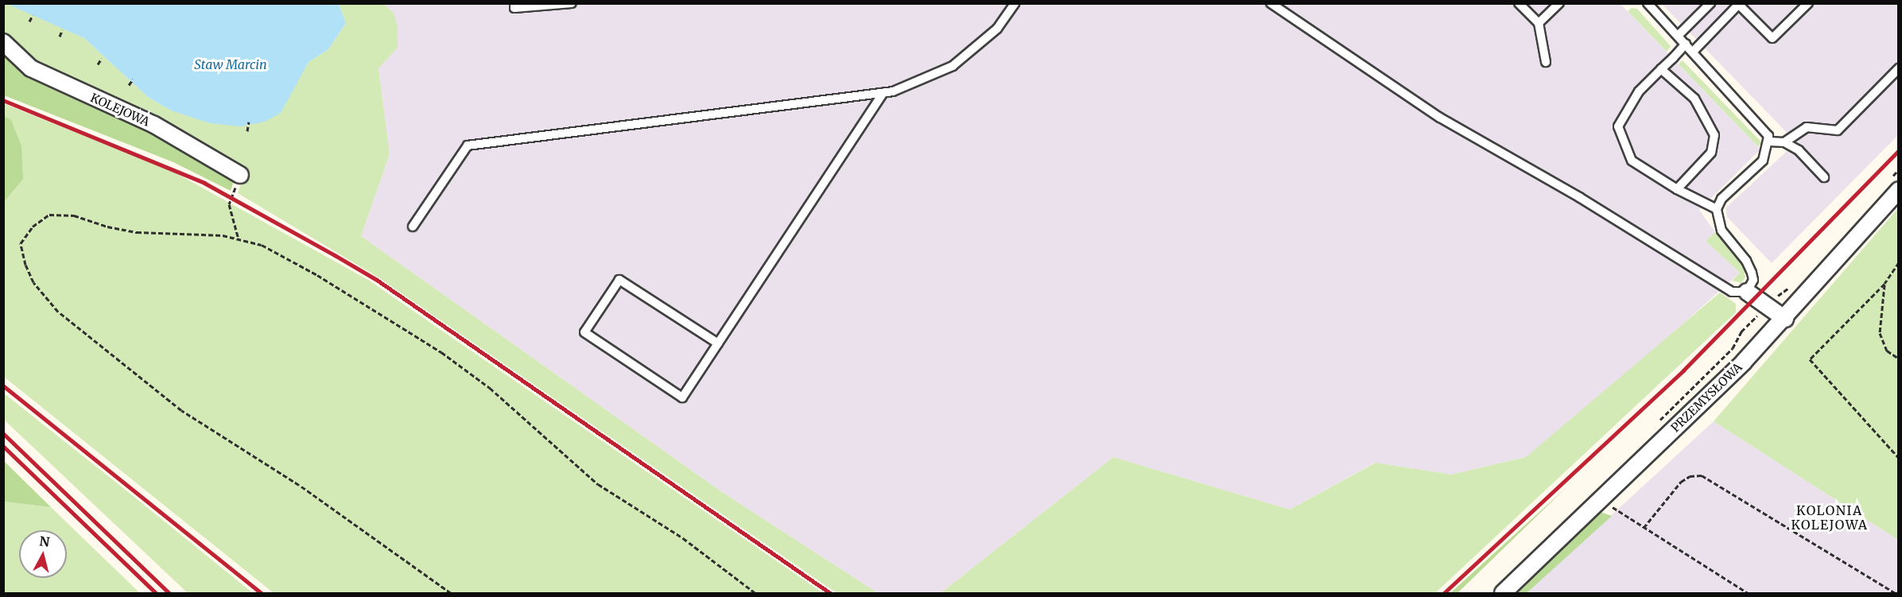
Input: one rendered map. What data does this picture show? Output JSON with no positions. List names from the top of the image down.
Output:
{
  "streets": {
    "street": ["KOLEJOWA", "PRZEMYSŁOWA"]
  },
  "districts": ["KOLONIA KOLEJOWA"],
  "water": ["Staw Marcin"],
  "north": "top"
}
